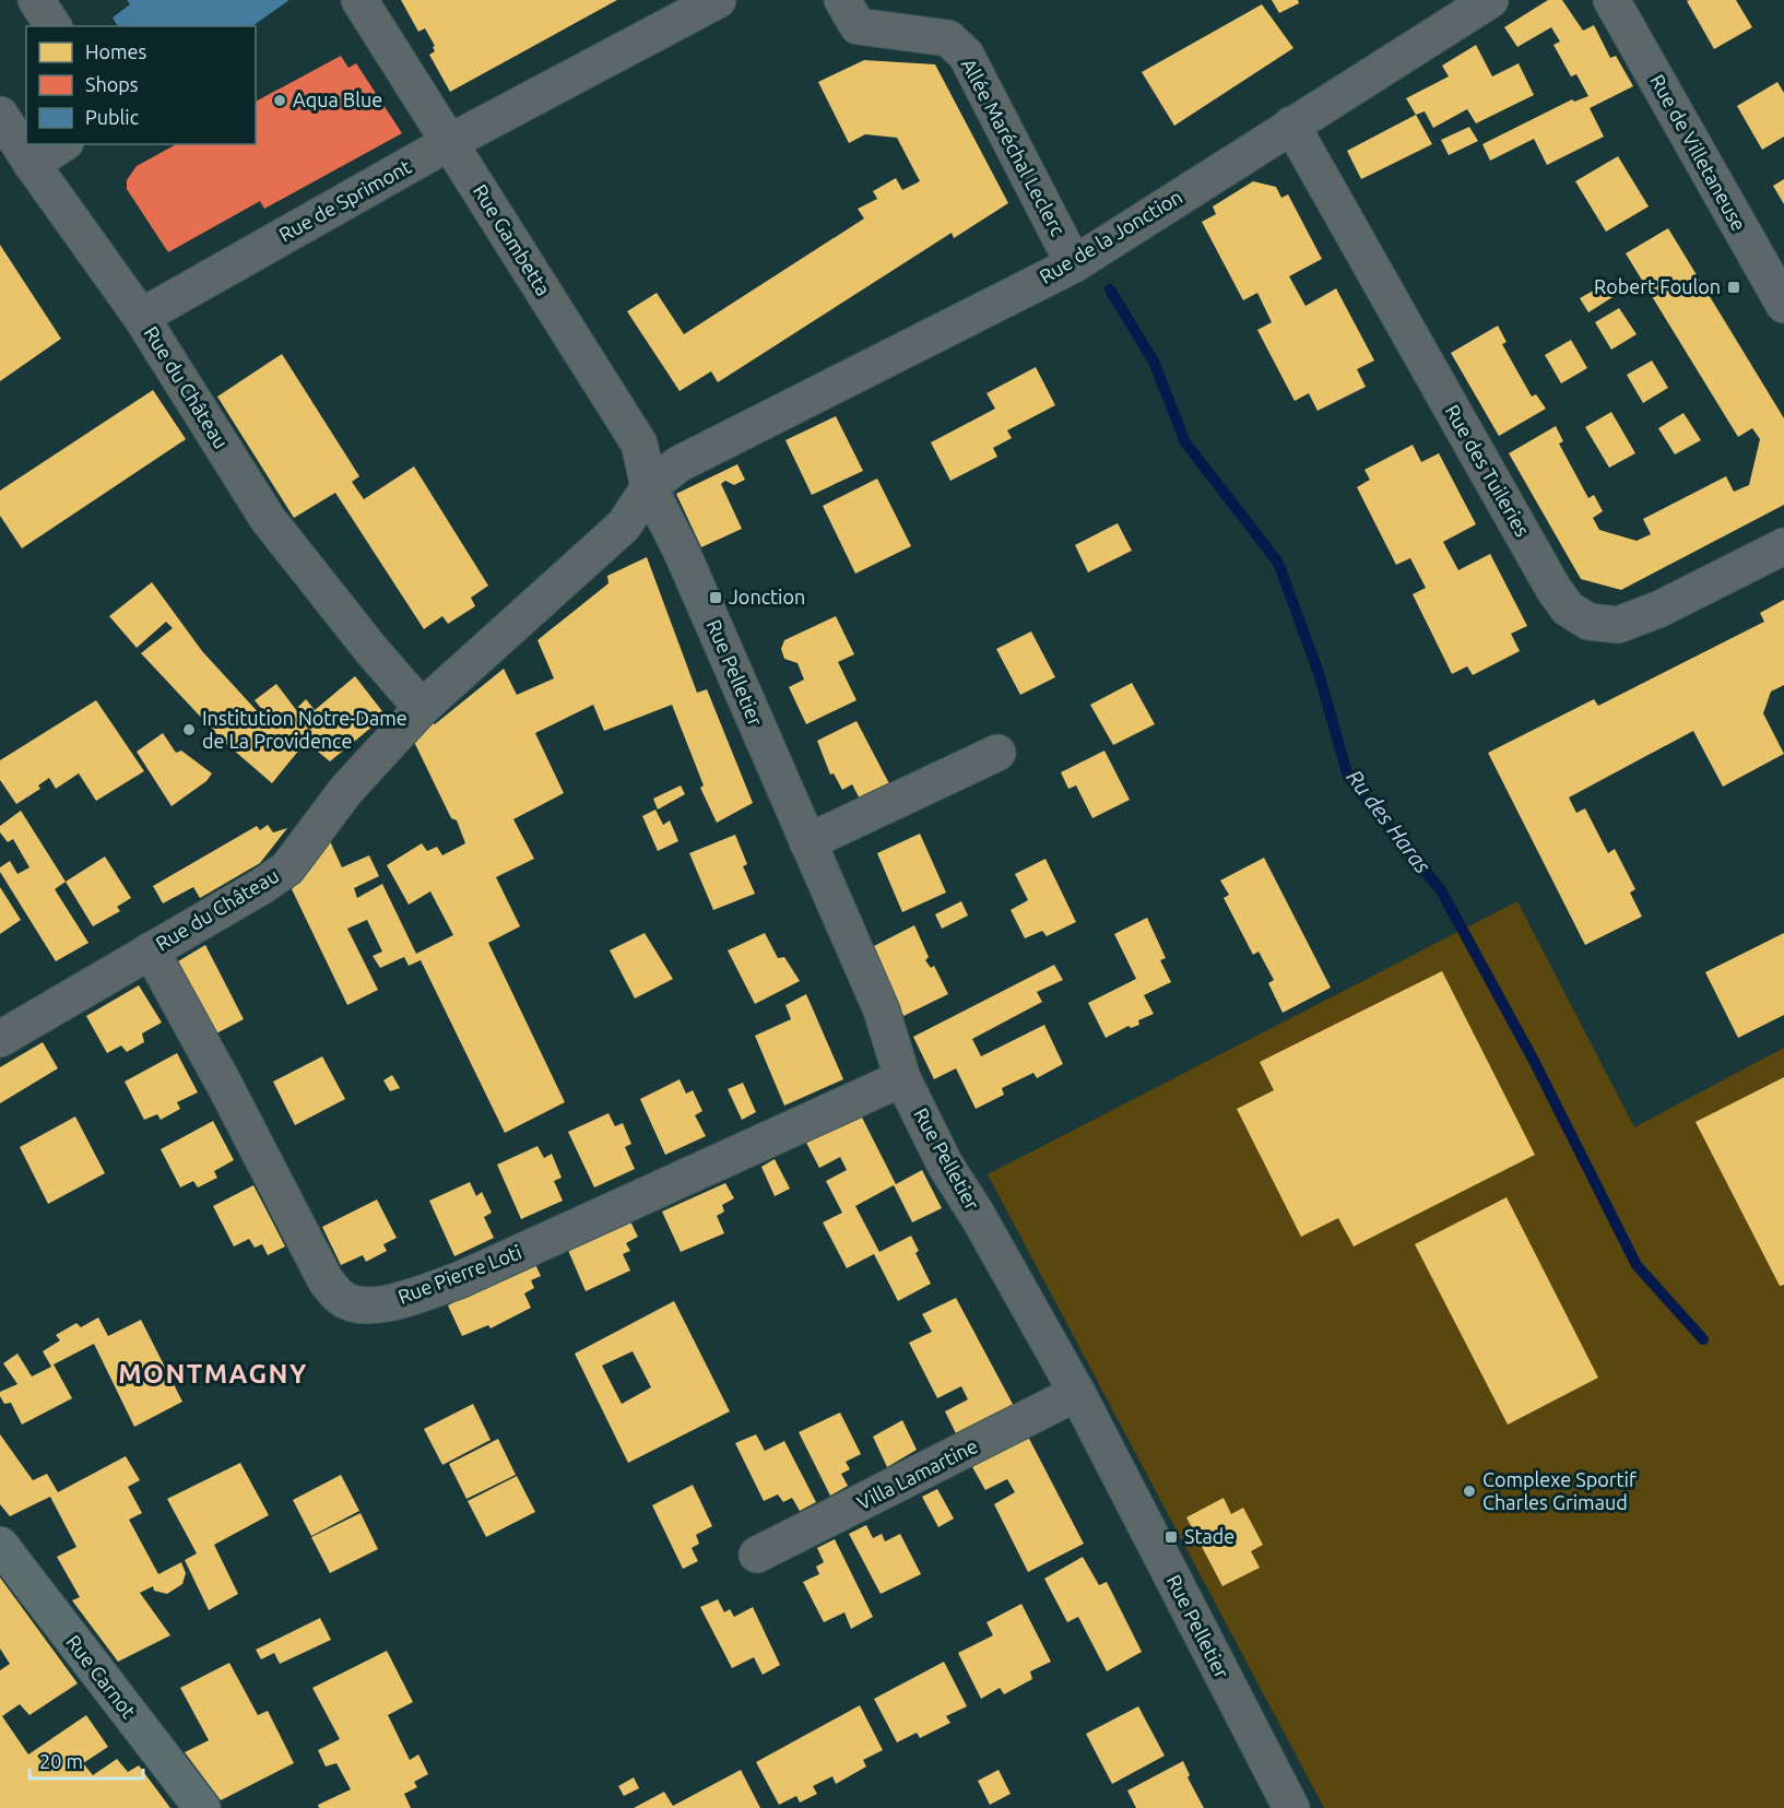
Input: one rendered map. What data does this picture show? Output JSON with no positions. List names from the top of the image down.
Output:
{
  "streets": {
    "main road": ["Rue Carnot"],
    "street": [
      "Allée Maréchal Leclerc",
      "Rue de Villetaneuse",
      "Rue de Sprimont",
      "Rue de la Jonction",
      "Rue Gambetta",
      "Rue du Château",
      "Rue des Tuileries",
      "Rue Pelletier",
      "Rue Pierre Loti",
      "Villa Lamartine"
    ]
  },
  "crossings": [
    ["Allée Maréchal Leclerc", "Rue de la Jonction"],
    ["Rue de Sprimont", "Rue Gambetta"],
    ["Rue de Sprimont", "Rue du Château"],
    ["Rue de la Jonction", "Rue Gambetta"],
    ["Rue de la Jonction", "Rue du Château"],
    ["Rue de la Jonction", "Rue des Tuileries"],
    ["Rue de la Jonction", "Rue Pelletier"],
    ["Rue Gambetta", "Rue du Château"],
    ["Rue Gambetta", "Rue Pelletier"],
    ["Rue du Château", "Rue Pelletier"],
    ["Rue du Château", "Rue Pierre Loti"],
    ["Rue Pelletier", "Rue Pierre Loti"],
    ["Rue Pelletier", "Villa Lamartine"]
  ],
  "districts": ["MONTMAGNY"],
  "water": ["Ru des Haras"],
  "places": {
    "other": ["Aqua Blue", "Institution Notre-Dame de La Providence", "Complexe Sportif Charles Grimaud"],
    "transit": ["Robert Foulon", "Jonction", "Stade"]
  },
  "legend": ["Homes", "Shops", "Public"],
  "scale_bar": "20 m"
}
